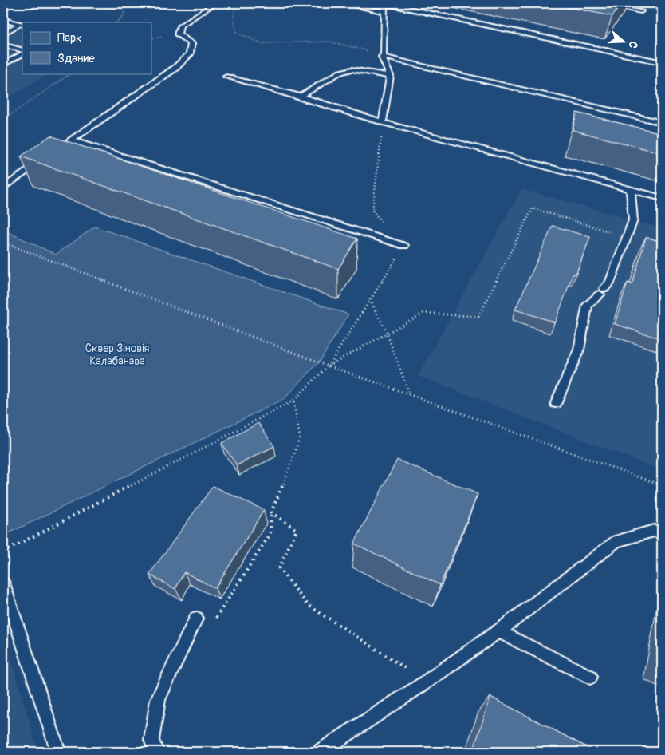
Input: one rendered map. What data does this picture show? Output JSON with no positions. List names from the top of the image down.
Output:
{
  "parks": ["Сквер Зіновія Калабанава"],
  "legend": ["Парк", "Здание"],
  "north": "right"
}
